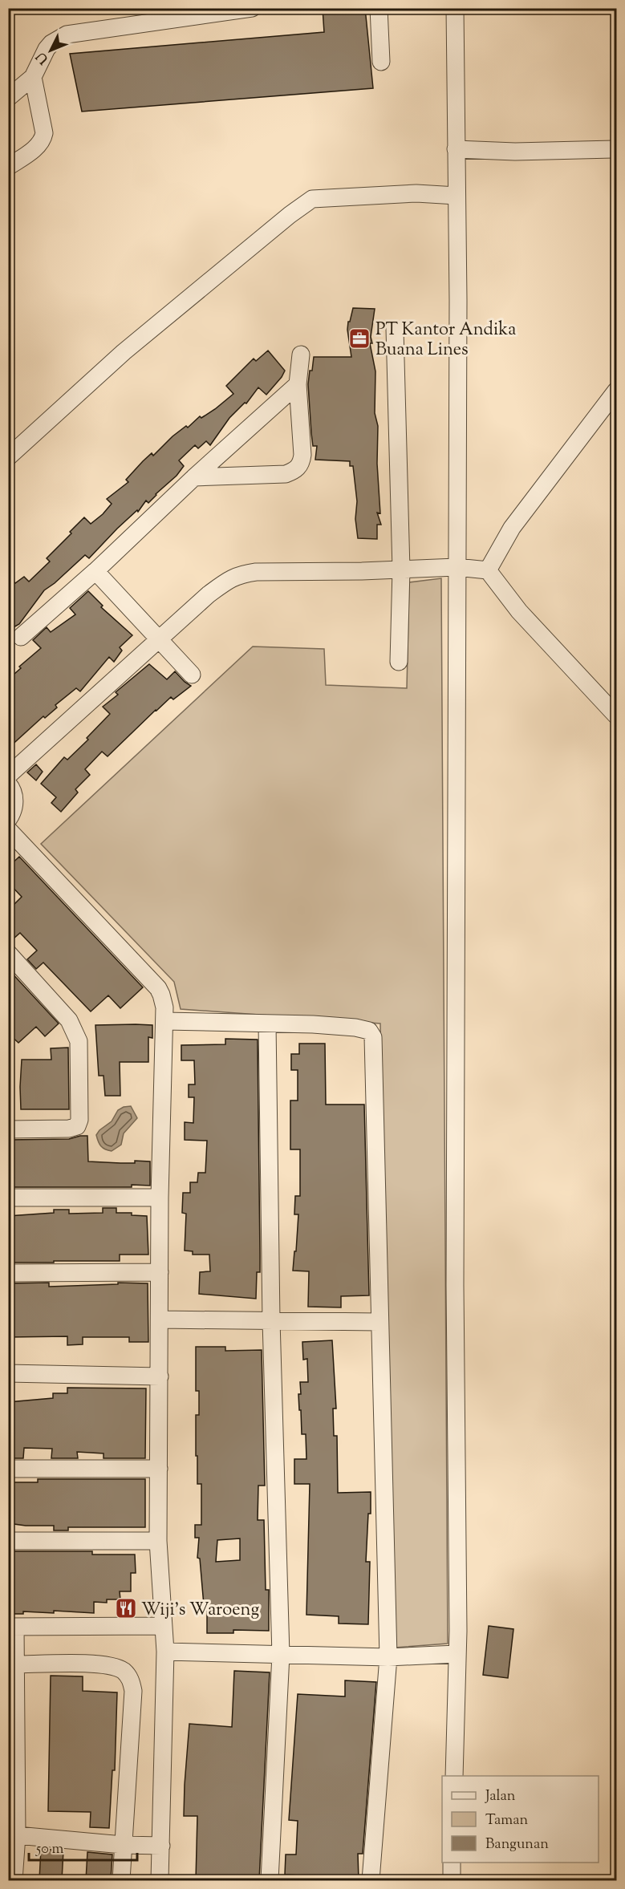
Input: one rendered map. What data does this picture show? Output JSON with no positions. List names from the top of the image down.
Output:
{
  "places": {
    "office": ["PT Kantor Andika Buana Lines"],
    "restaurant": ["Wiji's Waroeng"]
  },
  "legend": ["Jalan", "Taman", "Bangunan"],
  "scale_bar": "50 m",
  "north": "bottom left"
}
